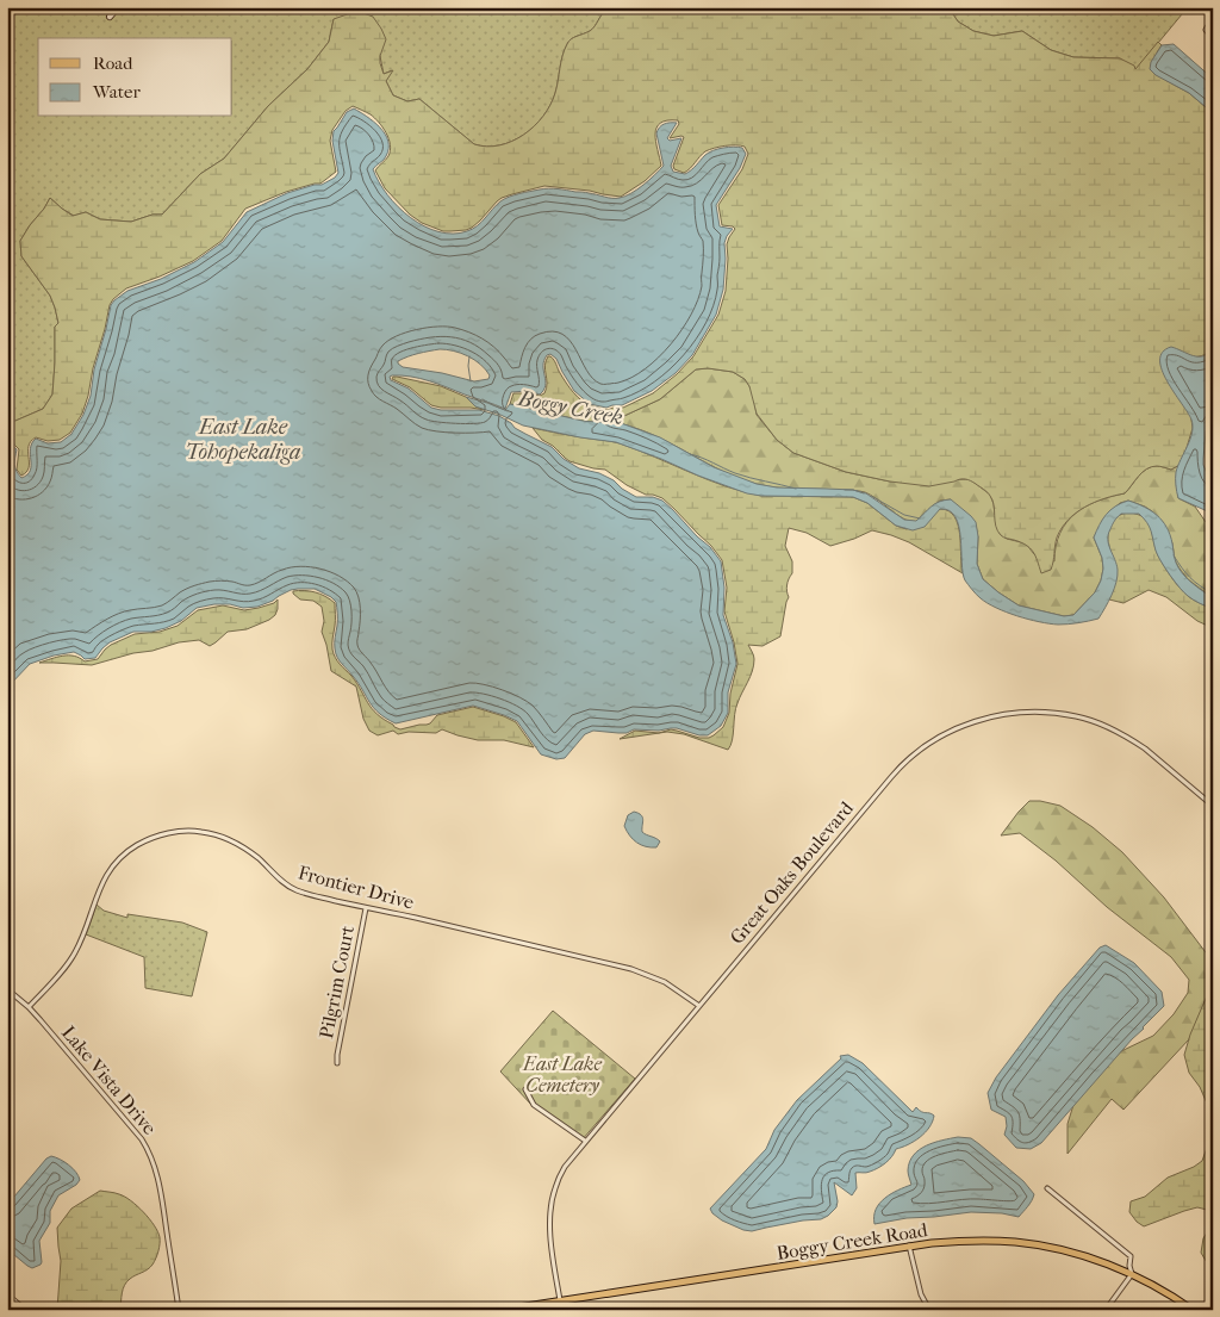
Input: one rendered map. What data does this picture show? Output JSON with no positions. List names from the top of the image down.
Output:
{
  "streets": {
    "main road": ["Boggy Creek Road"],
    "street": [
      "Great Oaks Boulevard",
      "Frontier Drive",
      "Pilgrim Court",
      "Lake Vista Drive"
    ]
  },
  "crossings": [
    ["Great Oaks Boulevard", "Frontier Drive"],
    ["Great Oaks Boulevard", "Boggy Creek Road"],
    ["Frontier Drive", "Pilgrim Court"],
    ["Frontier Drive", "Lake Vista Drive"]
  ],
  "water": ["Boggy Creek", "East Lake Tohopekaliga"],
  "parks": ["East Lake Cemetery"],
  "legend": ["Road", "Water"]
}
